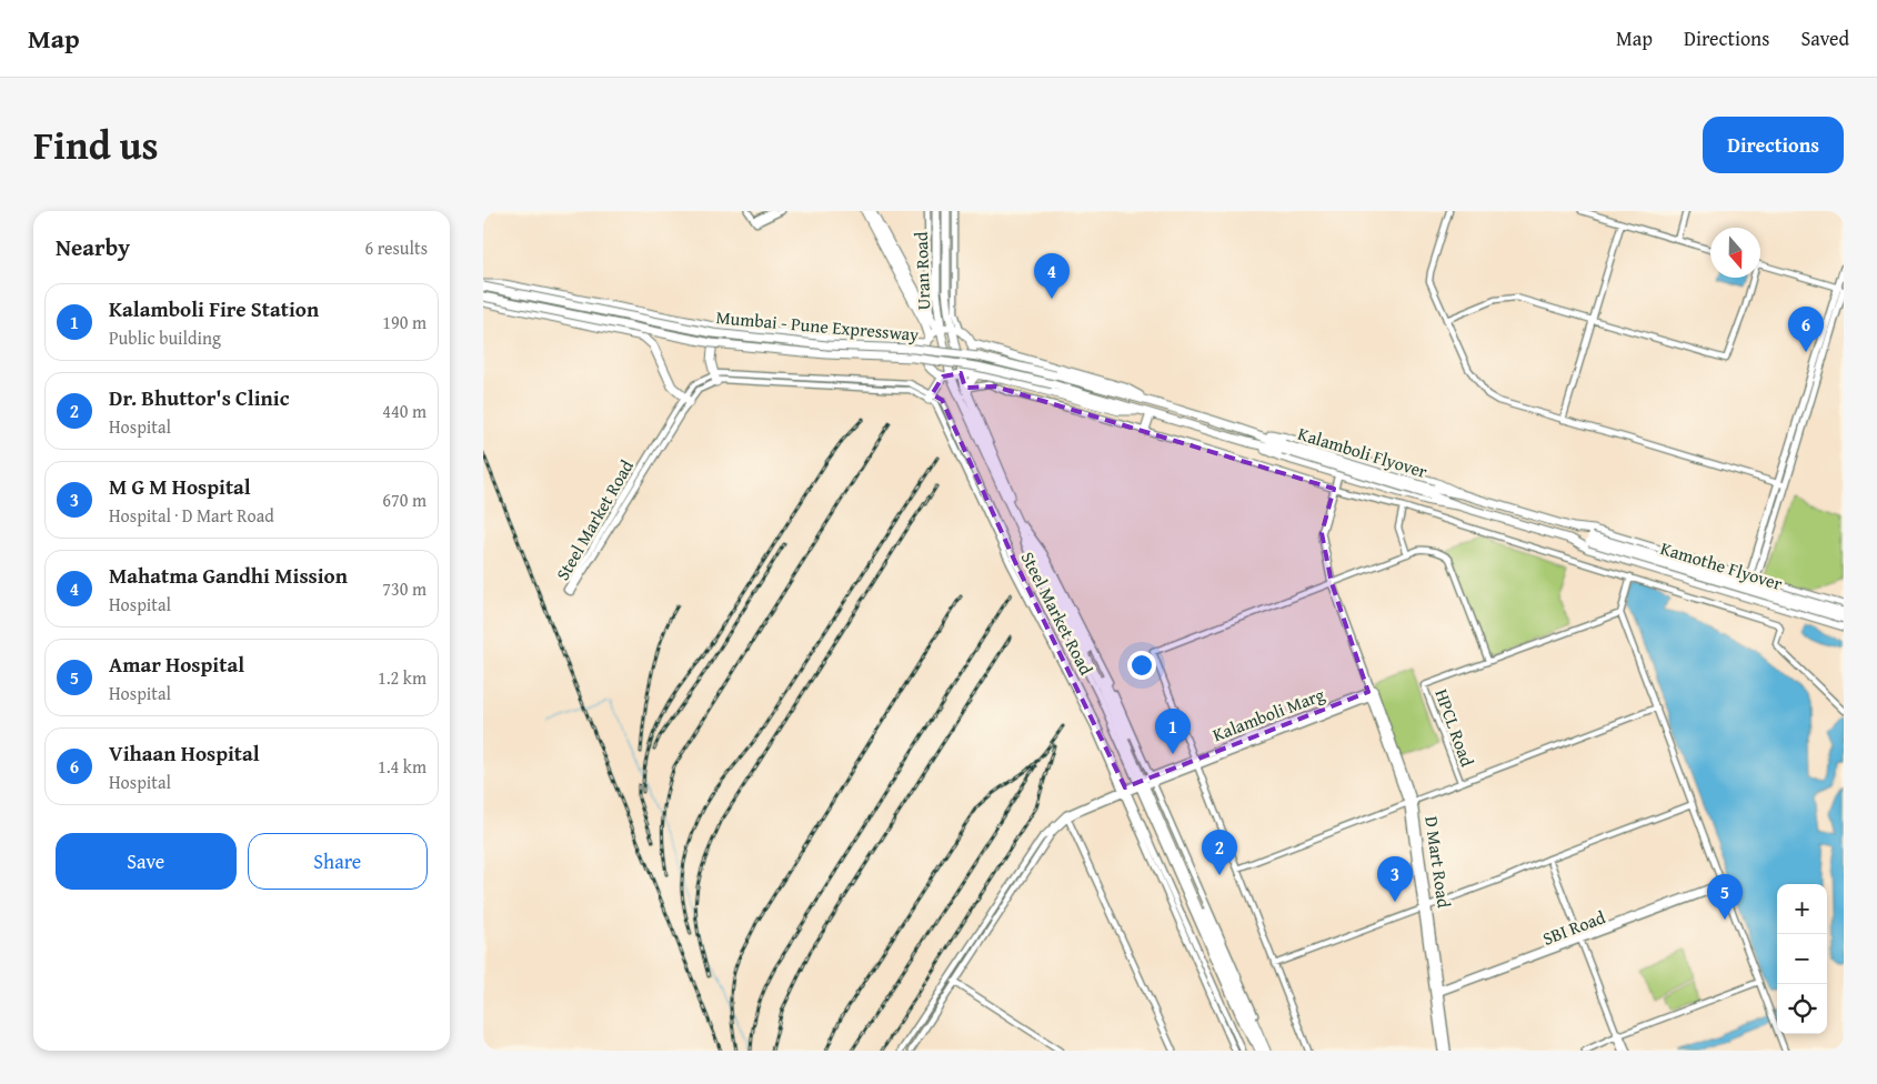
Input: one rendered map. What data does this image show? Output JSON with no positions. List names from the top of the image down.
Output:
{
  "streets": {
    "highway": [
      "Uran Road",
      "Mumbai - Pune Expressway",
      "Kalamboli Flyover",
      "Kamothe Flyover"
    ],
    "main road": ["Kalamboli Marg", "D Mart Road"],
    "street": ["Steel Market Road", "HPCL Road", "SBI Road"]
  },
  "crossings": [
    ["Kalamboli Marg", "D Mart Road"],
    ["D Mart Road", "SBI Road"]
  ],
  "north": "bottom",
  "page": {
    "header": "Map",
    "nav": ["Map", "Directions", "Saved"],
    "title": "Find us",
    "buttons": [
      "Directions",
      ["Save", "Share"]
    ],
    "heading": ["Nearby", "6 results"],
    "pins": [
      "4",
      "6",
      "1",
      "2",
      "3",
      "5"
    ],
    "list": [
      {
        "mark": "1",
        "name": "Kalamboli Fire Station",
        "note": "Public building",
        "value": "190 m"
      },
      {
        "mark": "2",
        "name": "Dr. Bhuttor's Clinic",
        "note": "Hospital",
        "value": "440 m"
      },
      {
        "mark": "3",
        "name": "M G M Hospital",
        "note": "Hospital · D Mart Road",
        "value": "670 m"
      },
      {
        "mark": "4",
        "name": "Mahatma Gandhi Mission",
        "note": "Hospital",
        "value": "730 m"
      },
      {
        "mark": "5",
        "name": "Amar Hospital",
        "note": "Hospital",
        "value": "1.2 km"
      },
      {
        "mark": "6",
        "name": "Vihaan Hospital",
        "note": "Hospital",
        "value": "1.4 km"
      }
    ],
    "map_buttons": ["+", "−"]
  }
}
